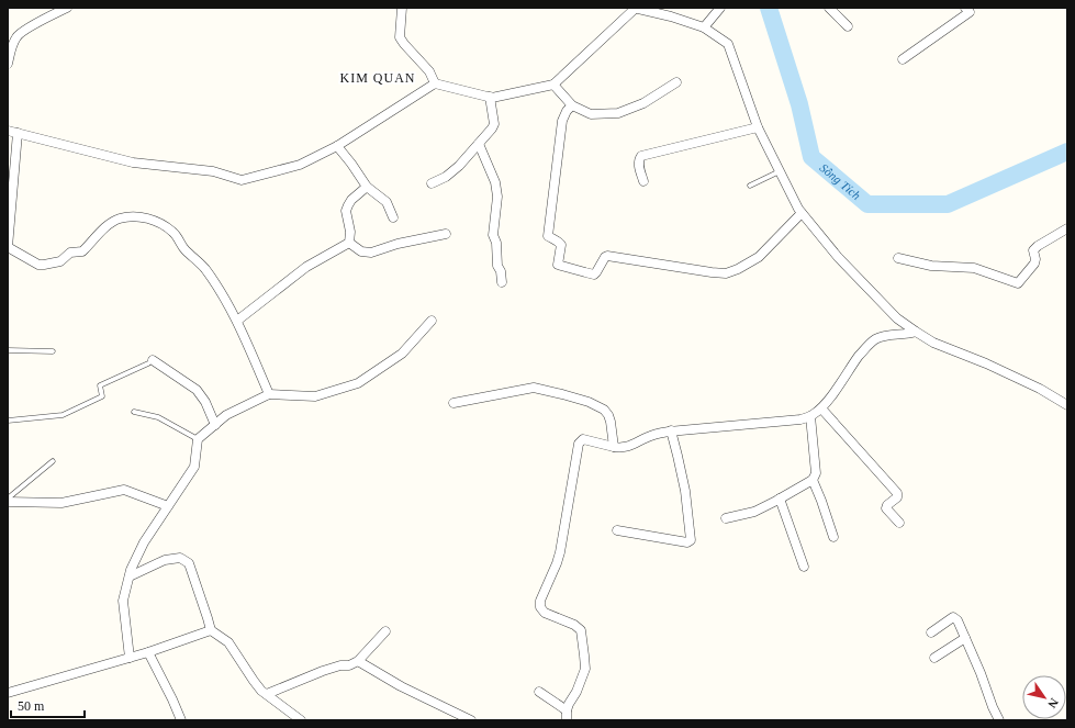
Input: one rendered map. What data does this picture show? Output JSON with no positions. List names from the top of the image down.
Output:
{
  "districts": ["KIM QUAN"],
  "water": ["Sông Tích"],
  "scale_bar": "50 m",
  "north": "bottom right"
}
